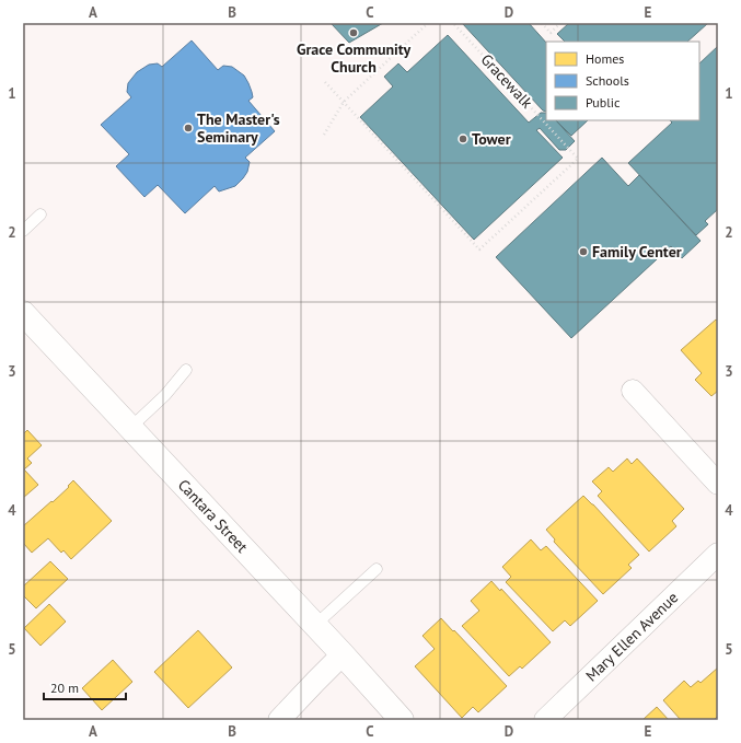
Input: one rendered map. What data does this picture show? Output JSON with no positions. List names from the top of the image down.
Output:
{
  "streets": {
    "street": ["Cantara Street", "Mary Ellen Avenue"],
    "path": ["Gracewalk"]
  },
  "places": [
    "Grace Community Church",
    "The Master's Seminary",
    "Tower",
    "Family Center"
  ],
  "legend": ["Homes", "Schools", "Public"],
  "scale_bar": "20 m",
  "grid": {
    "columns": [
      "A",
      "B",
      "C",
      "D",
      "E"
    ],
    "rows": [
      "1",
      "2",
      "3",
      "4",
      "5"
    ]
  }
}
